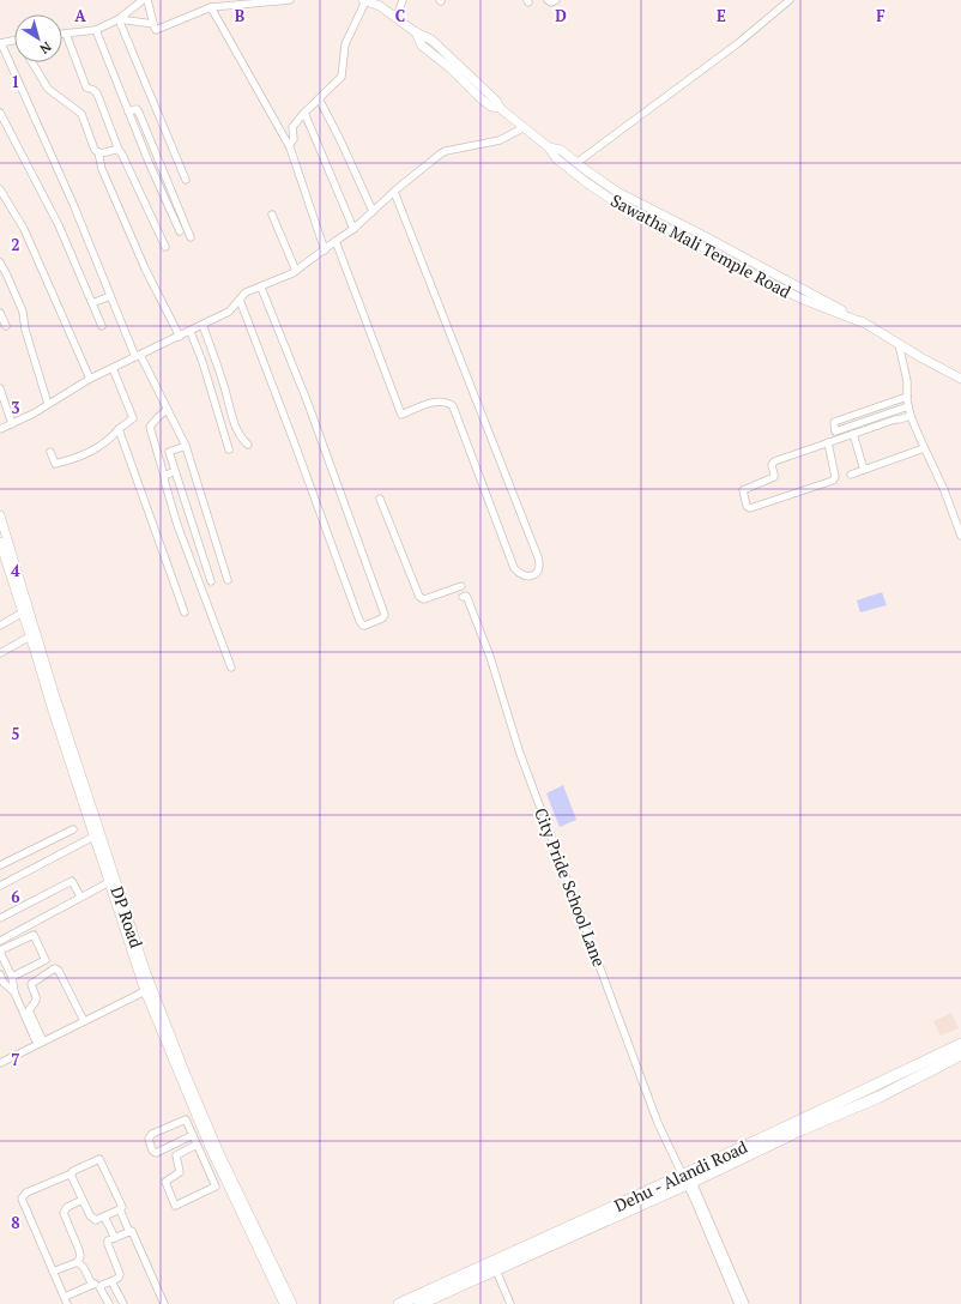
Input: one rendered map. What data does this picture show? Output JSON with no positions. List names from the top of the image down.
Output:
{
  "streets": {
    "main road": ["Dehu - Alandi Road"],
    "street": ["Sawatha Mali Temple Road", "City Pride School Lane", "DP Road"]
  },
  "crossings": [
    ["City Pride School Lane", "Dehu - Alandi Road"]
  ],
  "north": "bottom right",
  "grid": {
    "columns": [
      "A",
      "B",
      "C",
      "D",
      "E",
      "F"
    ],
    "rows": [
      "1",
      "2",
      "3",
      "4",
      "5",
      "6",
      "7",
      "8"
    ]
  }
}
